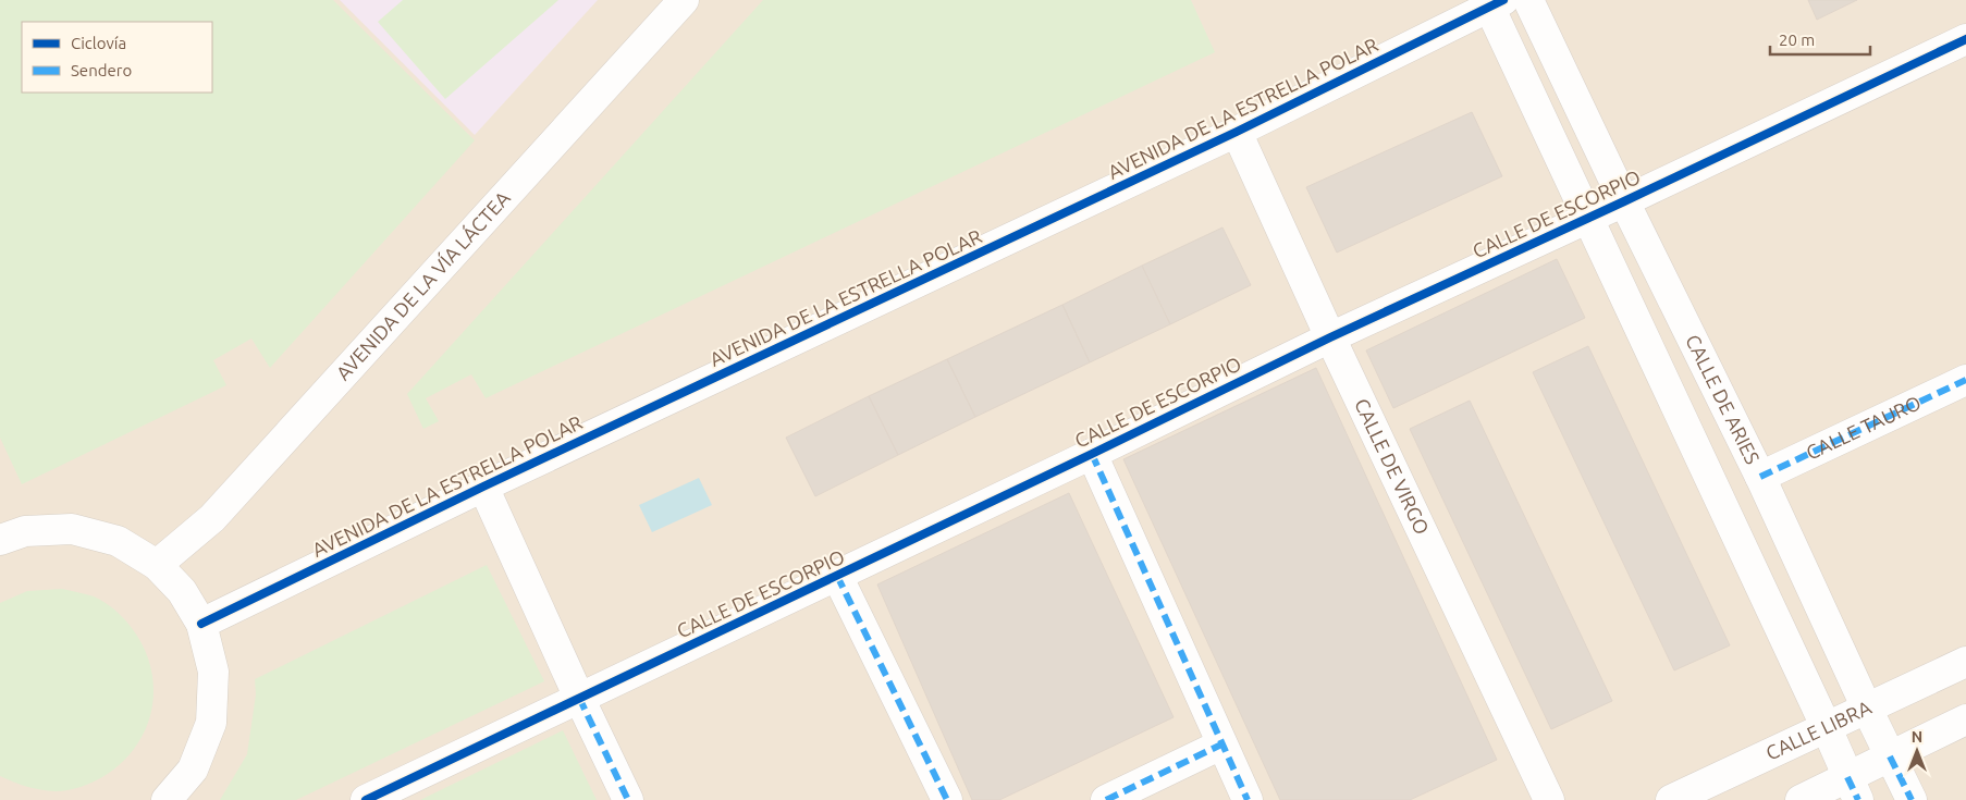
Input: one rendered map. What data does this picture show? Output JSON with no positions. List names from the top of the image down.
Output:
{
  "streets": {
    "street": [
      "AVENIDA DE LA ESTRELLA POLAR",
      "CALLE DE ESCORPIO",
      "AVENIDA DE LA VÍA LÁCTEA",
      "CALLE DE ARIES",
      "CALLE TAURO",
      "CALLE DE VIRGO",
      "CALLE LIBRA"
    ]
  },
  "crossings": [
    ["AVENIDA DE LA ESTRELLA POLAR", "CALLE DE VIRGO"],
    ["CALLE DE ESCORPIO", "CALLE DE ARIES"],
    ["CALLE DE ESCORPIO", "CALLE DE VIRGO"],
    ["CALLE DE ARIES", "CALLE TAURO"],
    ["CALLE DE ARIES", "CALLE LIBRA"]
  ],
  "legend": ["Ciclovía", "Sendero"],
  "scale_bar": "20 m",
  "north": "top"
}
